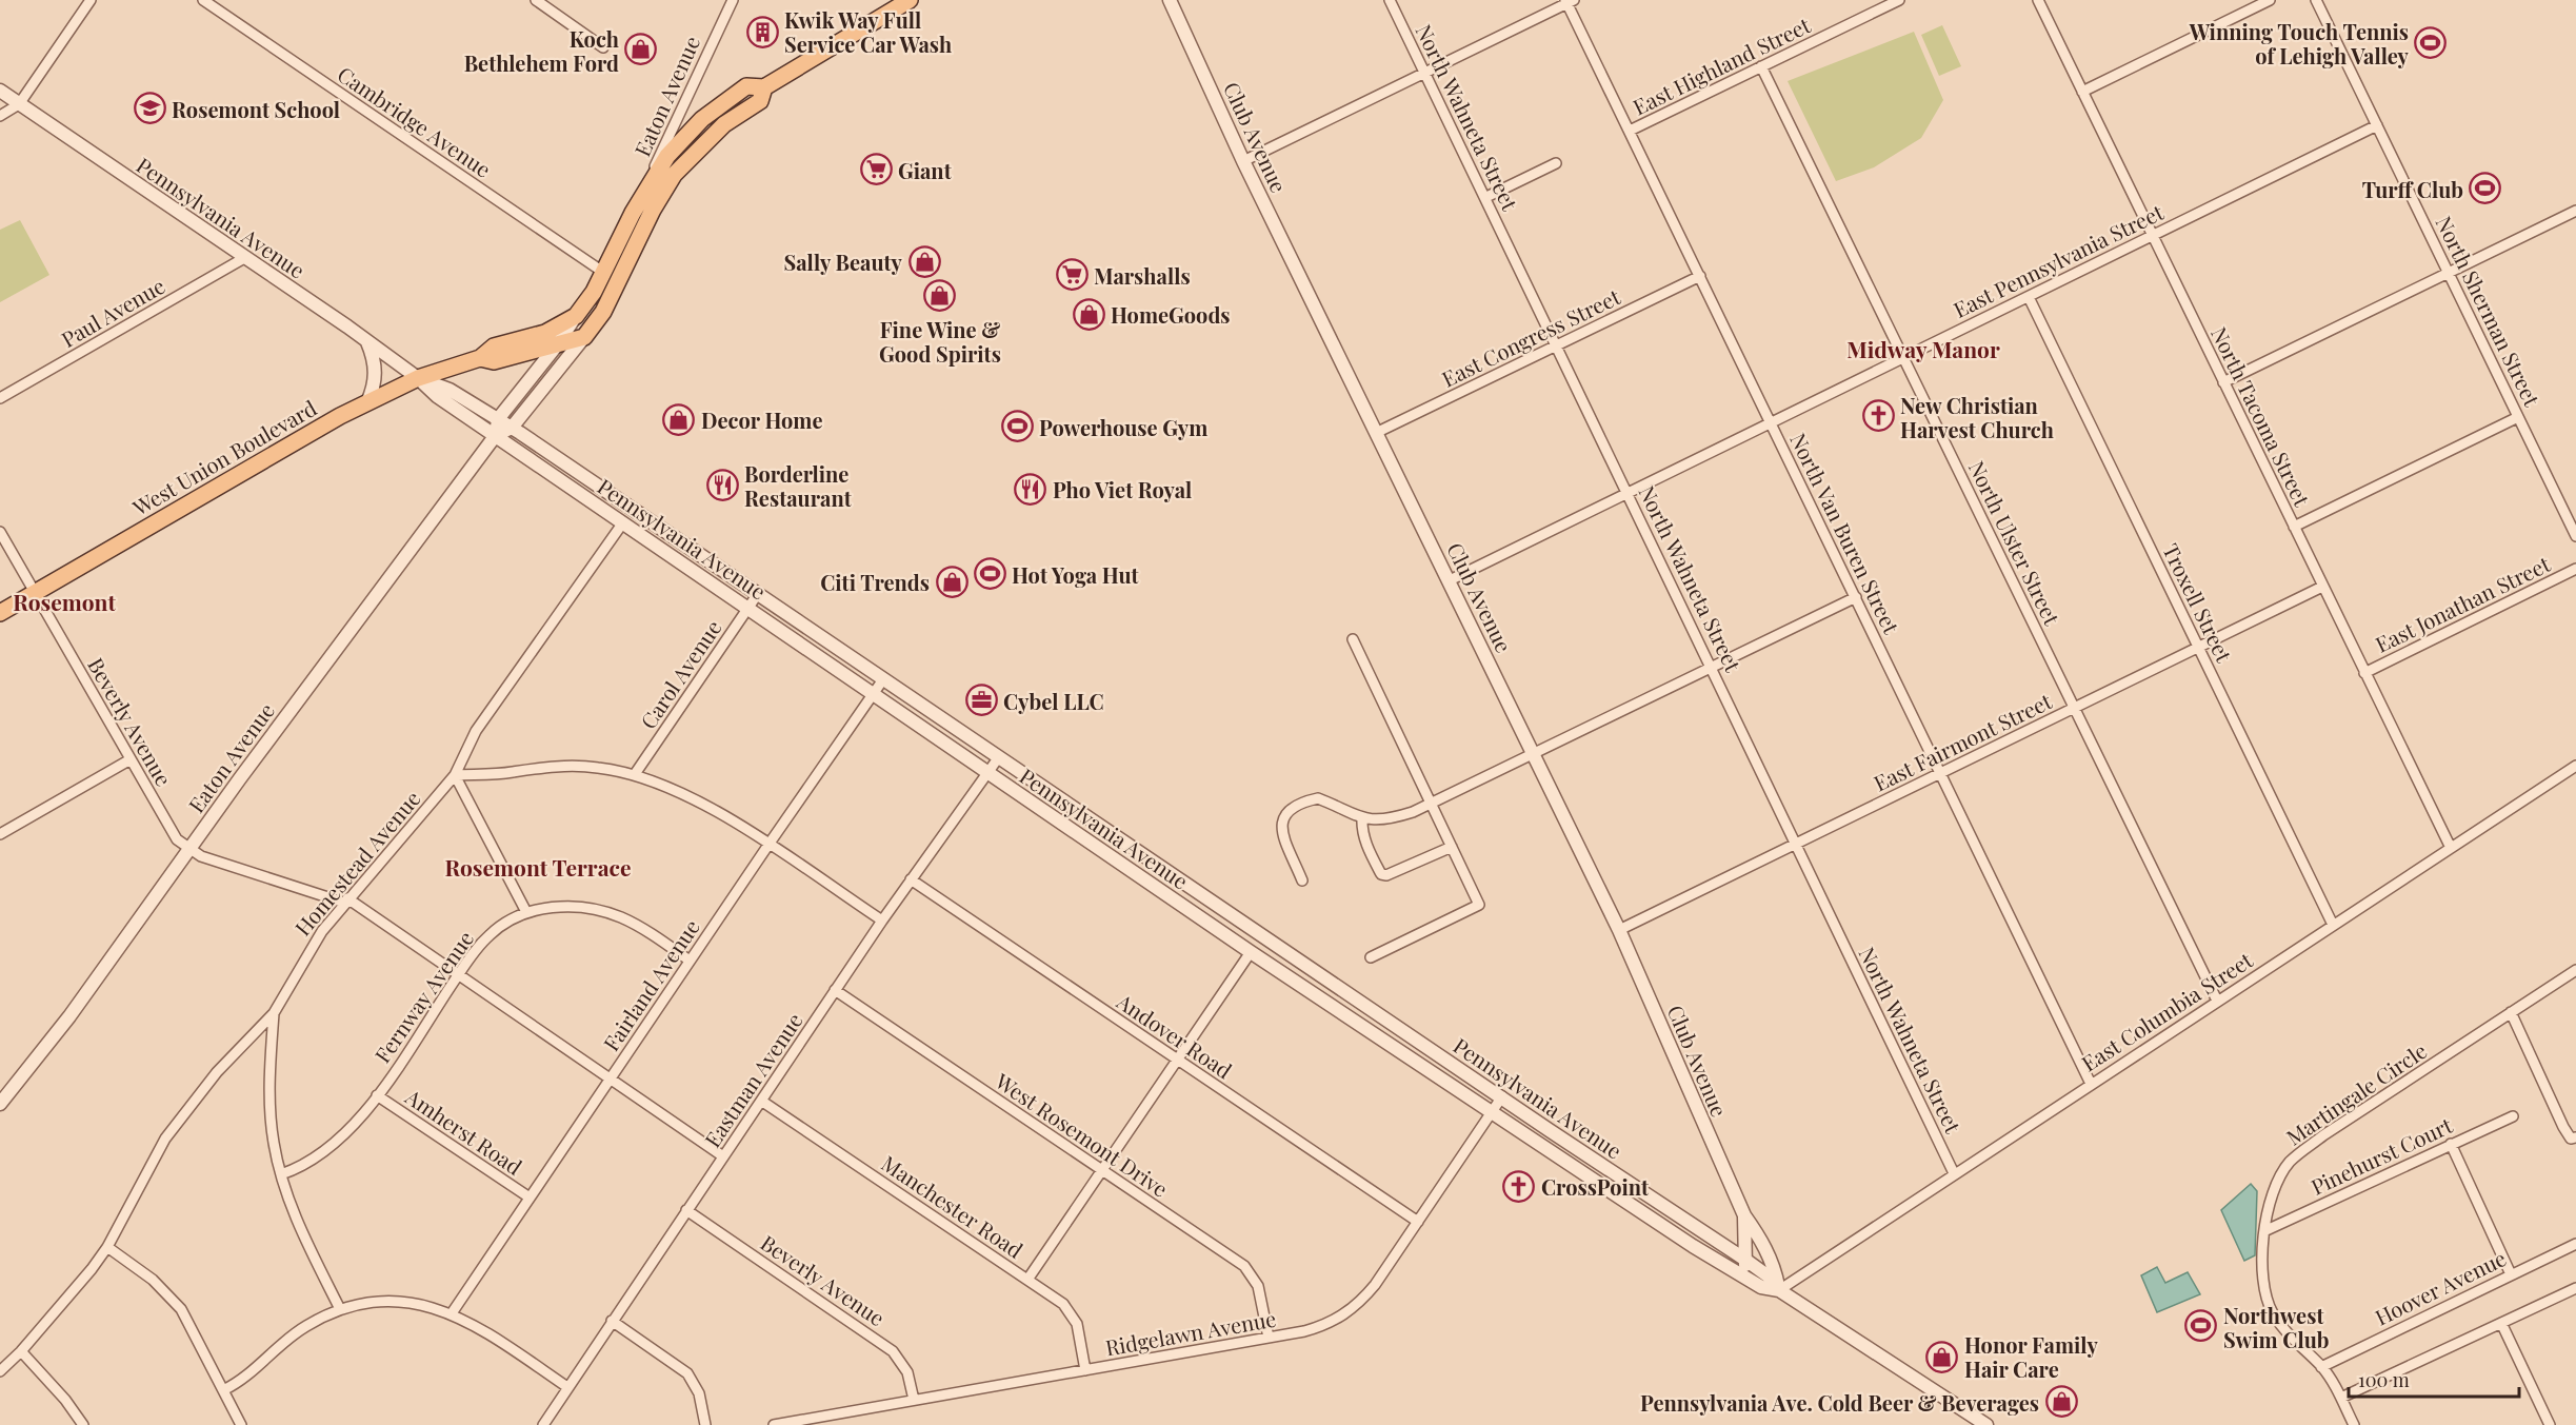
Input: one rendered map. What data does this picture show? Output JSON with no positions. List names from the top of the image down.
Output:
{
  "streets": {
    "main road": ["West Union Boulevard"],
    "street": [
      "East Highland Street",
      "Eaton Avenue",
      "North Wahneta Street",
      "Cambridge Avenue",
      "Club Avenue",
      "Pennsylvania Avenue",
      "East Pennsylvania Street",
      "North Sherman Street",
      "Paul Avenue",
      "East Congress Street",
      "North Tacoma Street",
      "North Van Buren Street",
      "North Ulster Street",
      "Troxell Street",
      "East Jonathan Street",
      "Carol Avenue",
      "Beverly Avenue",
      "East Fairmont Street",
      "Homestead Avenue",
      "Fairland Avenue",
      "Fernway Avenue",
      "East Columbia Street",
      "Andover Road",
      "Eastman Avenue",
      "Martingale Circle",
      "Amherst Road",
      "West Rosemont Drive",
      "Pinehurst Court",
      "Manchester Road",
      "Hoover Avenue",
      "Ridgelawn Avenue"
    ]
  },
  "crossings": [
    ["East Highland Street", "North Van Buren Street"],
    ["East Highland Street", "North Ulster Street"],
    ["Eaton Avenue", "Pennsylvania Avenue"],
    ["Eaton Avenue", "West Union Boulevard"],
    ["Eaton Avenue", "Beverly Avenue"],
    ["North Wahneta Street", "East Pennsylvania Street"],
    ["North Wahneta Street", "East Congress Street"],
    ["North Wahneta Street", "East Fairmont Street"],
    ["North Wahneta Street", "East Columbia Street"],
    ["Cambridge Avenue", "West Union Boulevard"],
    ["Club Avenue", "Pennsylvania Avenue"],
    ["Club Avenue", "East Pennsylvania Street"],
    ["Club Avenue", "East Congress Street"],
    ["Club Avenue", "East Fairmont Street"],
    ["Club Avenue", "East Columbia Street"],
    ["Pennsylvania Avenue", "Paul Avenue"],
    ["Pennsylvania Avenue", "West Union Boulevard"],
    ["Pennsylvania Avenue", "Carol Avenue"],
    ["Pennsylvania Avenue", "Homestead Avenue"],
    ["Pennsylvania Avenue", "Fairland Avenue"],
    ["Pennsylvania Avenue", "East Columbia Street"],
    ["Pennsylvania Avenue", "Eastman Avenue"],
    ["Pennsylvania Avenue", "Ridgelawn Avenue"],
    ["East Pennsylvania Street", "North Sherman Street"],
    ["East Pennsylvania Street", "North Tacoma Street"],
    ["East Pennsylvania Street", "North Van Buren Street"],
    ["East Pennsylvania Street", "North Ulster Street"],
    ["East Pennsylvania Street", "Troxell Street"],
    ["East Congress Street", "North Van Buren Street"],
    ["North Tacoma Street", "East Jonathan Street"],
    ["North Tacoma Street", "East Fairmont Street"],
    ["North Tacoma Street", "East Columbia Street"],
    ["West Union Boulevard", "Beverly Avenue"],
    ["North Van Buren Street", "East Fairmont Street"],
    ["North Van Buren Street", "East Columbia Street"],
    ["North Ulster Street", "East Fairmont Street"],
    ["North Ulster Street", "East Columbia Street"],
    ["Troxell Street", "East Fairmont Street"],
    ["Troxell Street", "East Columbia Street"],
    ["Beverly Avenue", "Eastman Avenue"],
    ["Beverly Avenue", "Ridgelawn Avenue"],
    ["Fairland Avenue", "Fernway Avenue"],
    ["Fairland Avenue", "Amherst Road"],
    ["Fernway Avenue", "Amherst Road"],
    ["Andover Road", "Eastman Avenue"],
    ["Andover Road", "Ridgelawn Avenue"],
    ["Eastman Avenue", "West Rosemont Drive"],
    ["Eastman Avenue", "Manchester Road"],
    ["Martingale Circle", "Pinehurst Court"],
    ["Martingale Circle", "Hoover Avenue"],
    ["West Rosemont Drive", "Ridgelawn Avenue"],
    ["Manchester Road", "Ridgelawn Avenue"]
  ],
  "districts": ["Midway Manor", "Rosemont", "Rosemont Terrace"],
  "places": {
    "building": ["Kwik Way Full Service Car Wash"],
    "sports": [
      "Winning Touch Tennis of Lehigh Valley",
      "Turff Club",
      "Powerhouse Gym",
      "Hot Yoga Hut",
      "Northwest Swim Club"
    ],
    "shop": [
      "Koch Bethlehem Ford",
      "Sally Beauty",
      "Fine Wine & Good Spirits",
      "HomeGoods",
      "Decor Home",
      "Citi Trends",
      "Honor Family Hair Care",
      "Pennsylvania Ave. Cold Beer & Beverages"
    ],
    "school or university": ["Rosemont School"],
    "supermarket": ["Giant", "Marshalls"],
    "church": ["New Christian Harvest Church", "CrossPoint"],
    "restaurant": ["Borderline Restaurant", "Pho Viet Royal"],
    "office": ["Cybel LLC"]
  },
  "scale_bar": "100 m"
}
